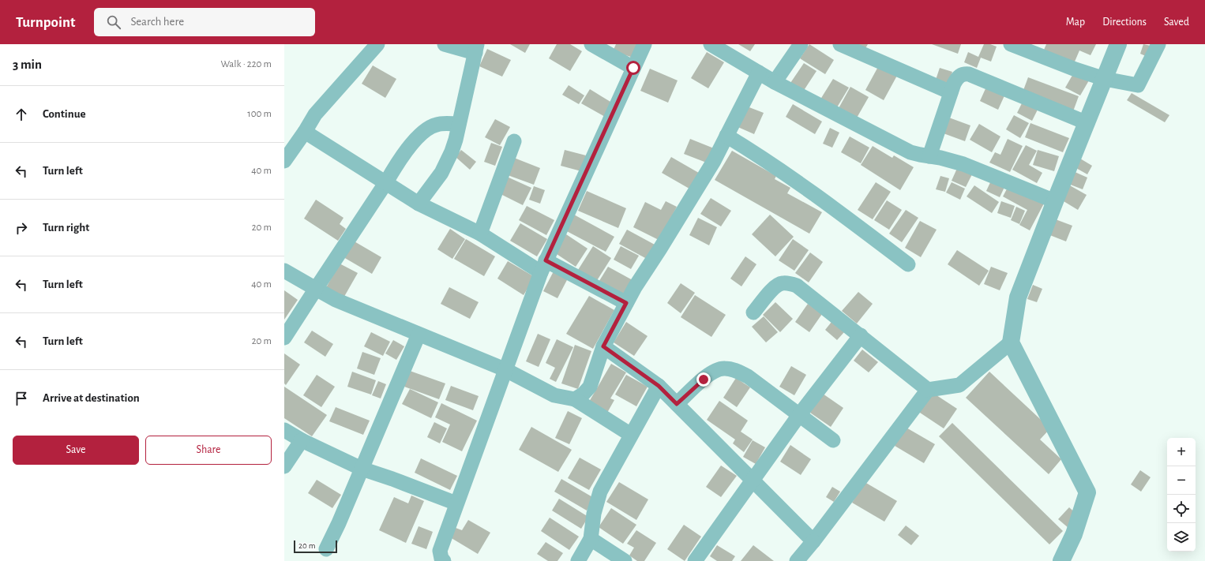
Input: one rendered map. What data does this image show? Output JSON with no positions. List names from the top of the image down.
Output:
{
  "scale_bar": "20 m",
  "page": {
    "header": "Turnpoint",
    "search": "Search here",
    "nav": ["Map", "Directions", "Saved"],
    "heading": ["3 min", "Walk · 220 m"],
    "list": [
      ["Continue", "100 m"],
      ["Turn left", "40 m"],
      ["Turn right", "20 m"],
      ["Turn left", "40 m"],
      ["Turn left", "20 m"],
      "Arrive at destination"
    ],
    "buttons": ["Save", "Share"],
    "map_buttons": ["+", "−"],
    "scale": "20 m"
  }
}
